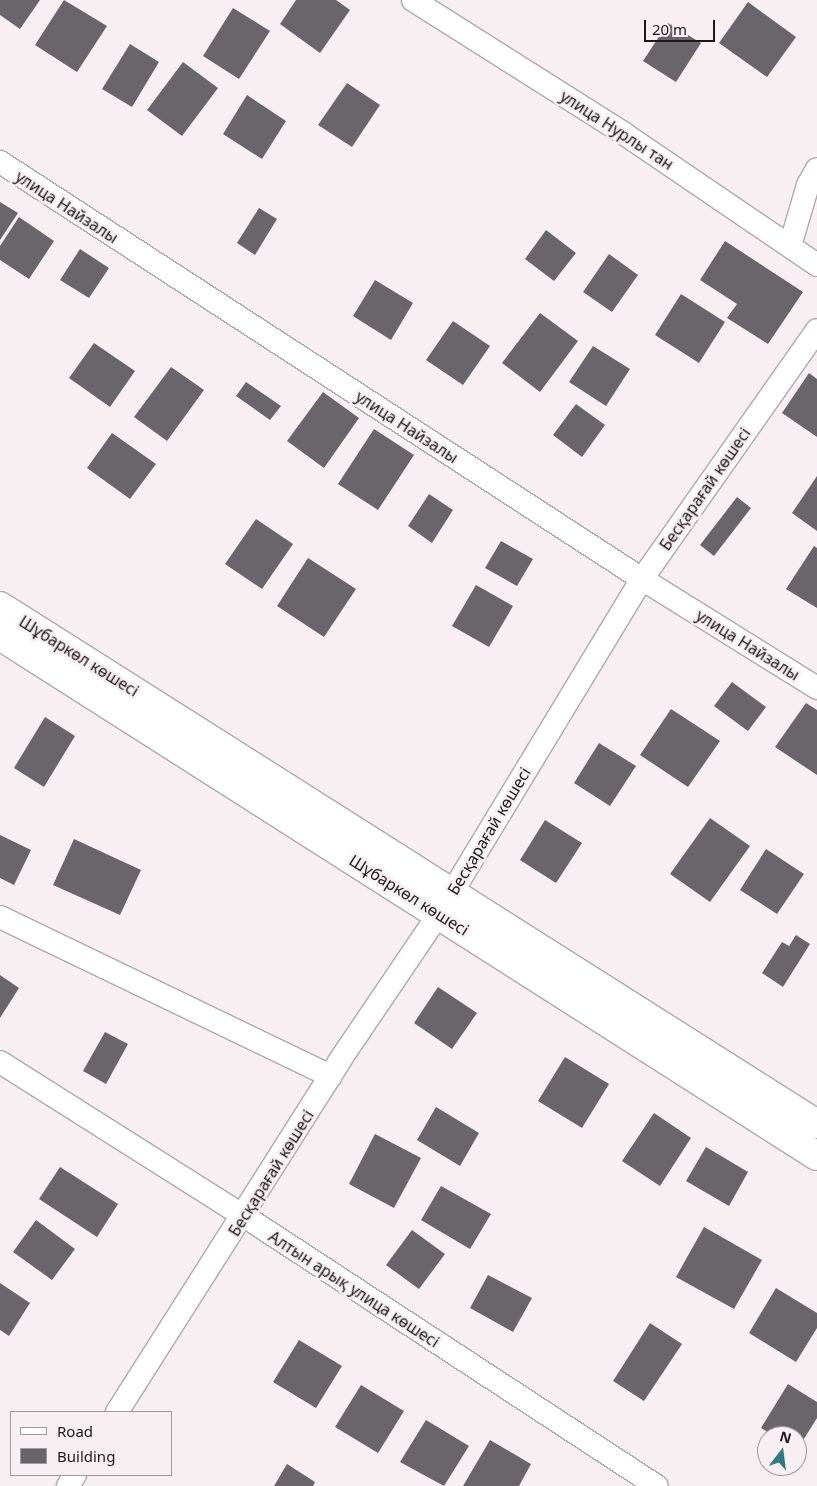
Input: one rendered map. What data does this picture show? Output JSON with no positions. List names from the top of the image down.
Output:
{
  "streets": {
    "street": [
      "улица Нурлы тан",
      "улица Найзалы",
      "Бесқарағай көшесі",
      "Шұбаркөл көшесі",
      "Алтын арық улица көшесі"
    ]
  },
  "crossings": [
    ["улица Найзалы", "Бесқарағай көшесі"],
    ["Бесқарағай көшесі", "Шұбаркөл көшесі"],
    ["Бесқарағай көшесі", "Алтын арық улица көшесі"]
  ],
  "legend": ["Road", "Building"],
  "scale_bar": "20 m",
  "north": "top"
}
